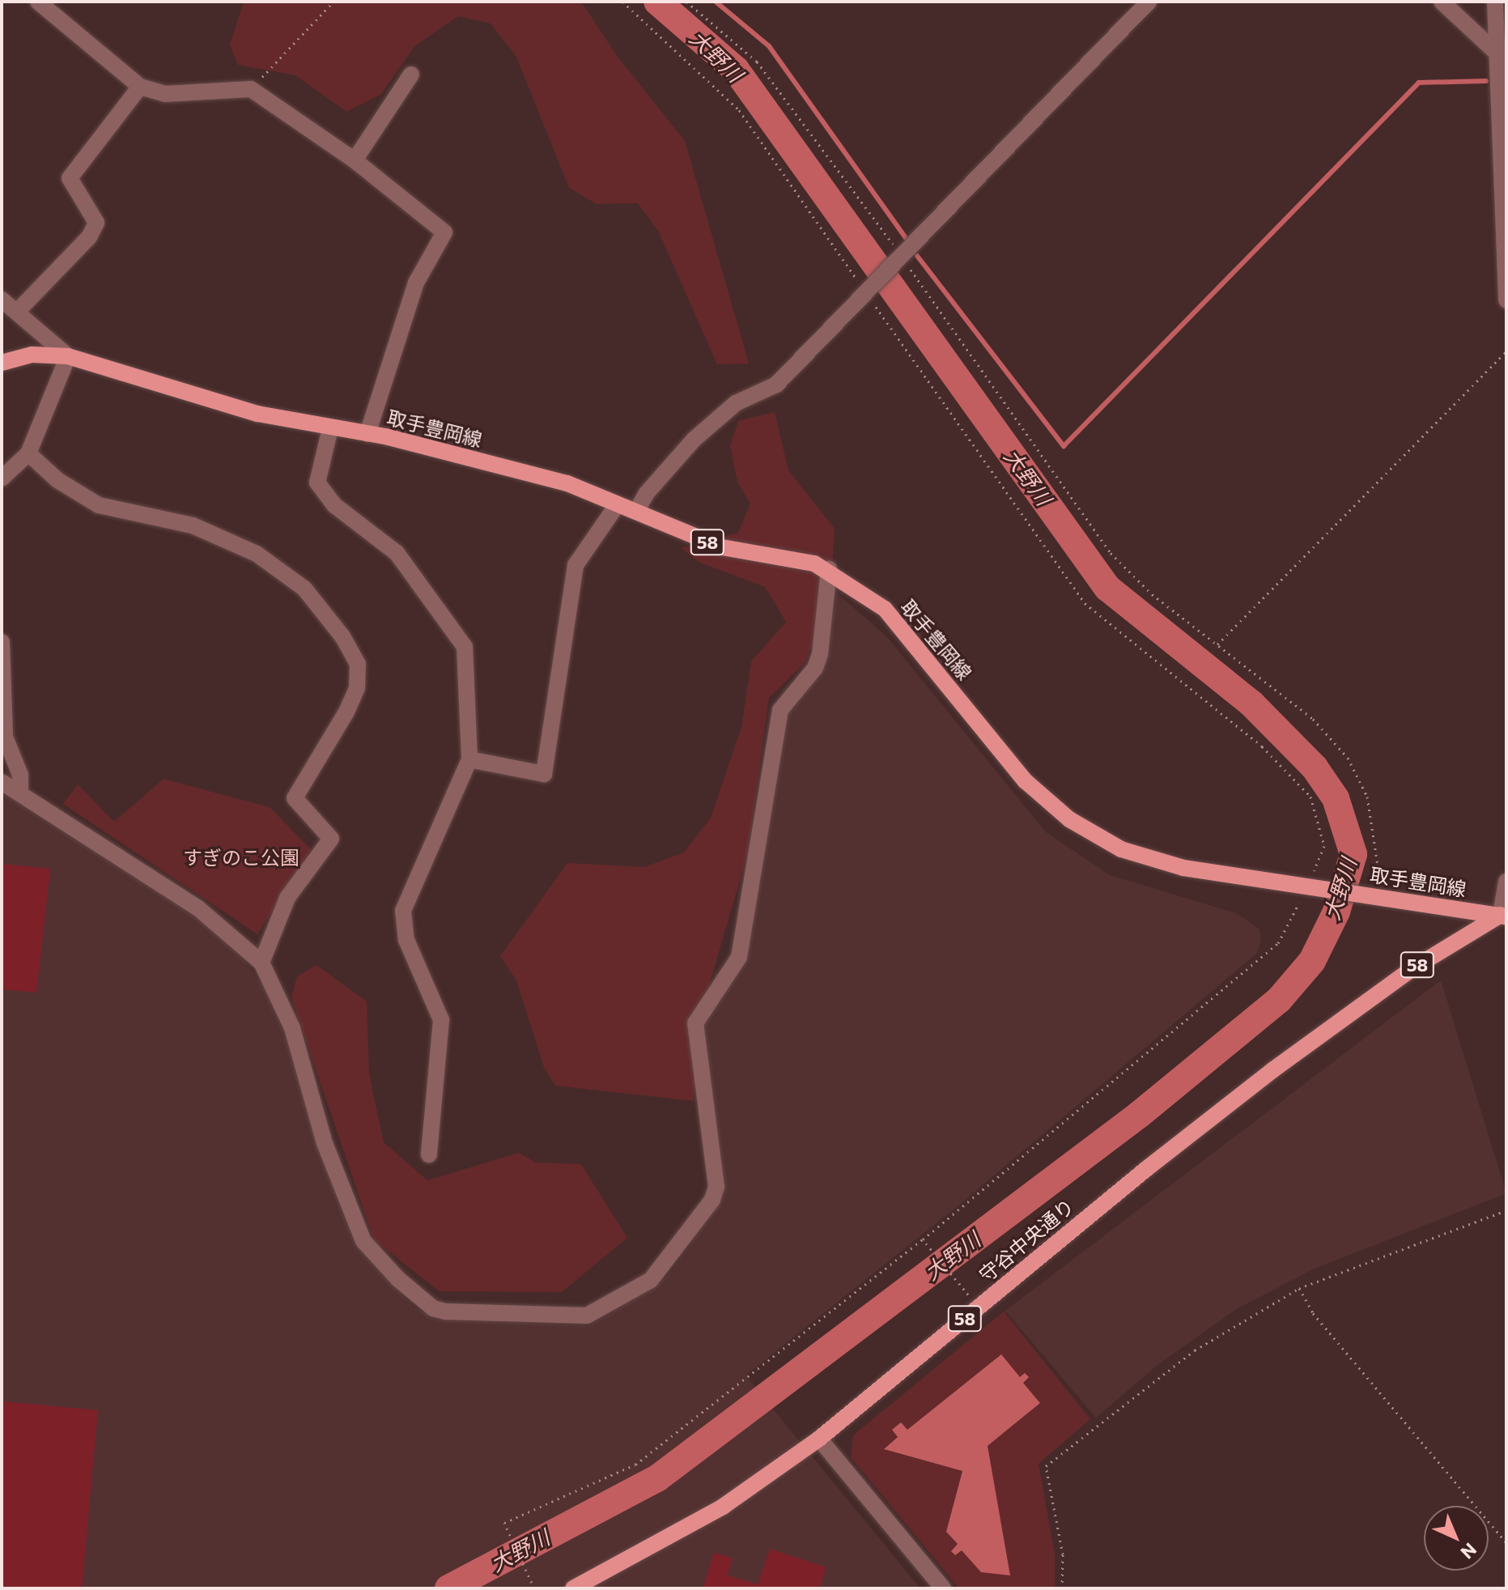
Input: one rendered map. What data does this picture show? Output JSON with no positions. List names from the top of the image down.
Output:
{
  "streets": {
    "main road": ["取手豊岡線", "58", "守谷中央通り"]
  },
  "crossings": [
    ["取手豊岡線", "守谷中央通り"]
  ],
  "water": ["大野川"],
  "parks": ["すぎのこ公園"],
  "north": "bottom right"
}
